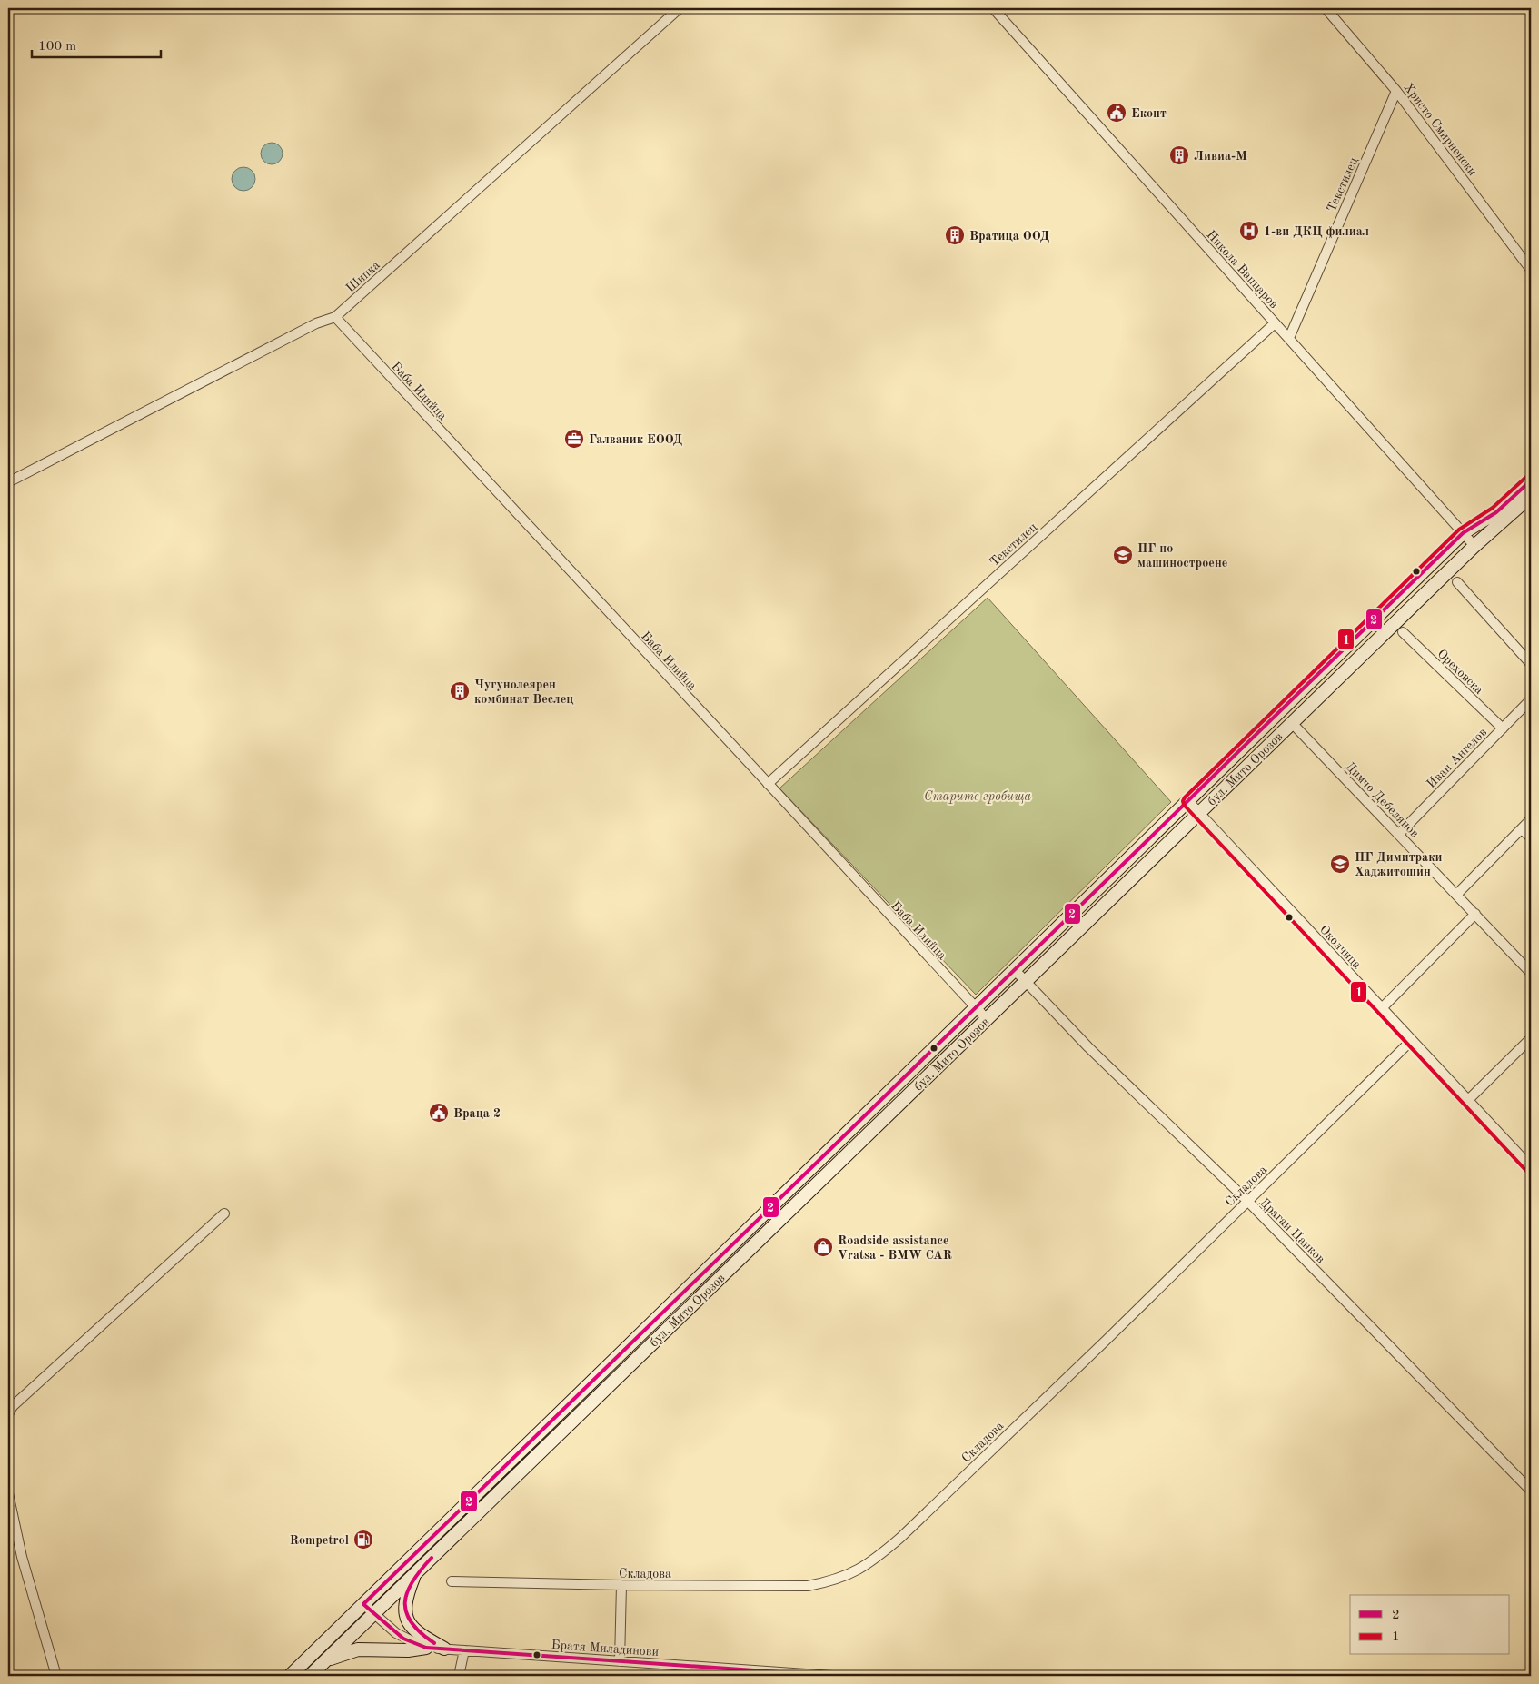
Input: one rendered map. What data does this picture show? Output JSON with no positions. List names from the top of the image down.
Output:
{
  "streets": {
    "main road": ["бул. Мито Орозов"],
    "street": [
      "Христо Смирненски",
      "Текстилец",
      "Никола Вапцаров",
      "Шипка",
      "Баба Илийца",
      "Ореховска",
      "Иван Ангелов",
      "Димчо Дебелянов",
      "Околчица",
      "Складова",
      "Драган Цанков",
      "Братя Миладинови"
    ]
  },
  "crossings": [
    ["Христо Смирненски", "Текстилец"],
    ["Текстилец", "Никола Вапцаров"],
    ["Текстилец", "Баба Илийца"],
    ["Никола Вапцаров", "бул. Мито Орозов"],
    ["Шипка", "Баба Илийца"],
    ["Баба Илийца", "бул. Мито Орозов"],
    ["Ореховска", "Иван Ангелов"],
    ["Иван Ангелов", "Димчо Дебелянов"],
    ["бул. Мито Орозов", "Димчо Дебелянов"],
    ["бул. Мито Орозов", "Околчица"],
    ["бул. Мито Орозов", "Драган Цанков"],
    ["бул. Мито Орозов", "Братя Миладинови"],
    ["Околчица", "Складова"],
    ["Складова", "Драган Цанков"]
  ],
  "parks": ["Старите гробища"],
  "places": {
    "public building": ["Еконт", "Враца 2"],
    "building": ["Ливиа-М", "Вратица ООД", "Чугунолеярен комбинат Веслец"],
    "hospital": ["1-ви ДКЦ филиал"],
    "office": ["Галваник ЕООД"],
    "school or university": ["ПГ по машиностроене", "ПГ Димитраки Хаджитошин"],
    "shop": ["Roadside assistance Vratsa - BMW CAR"],
    "fuel station": ["Rompetrol"]
  },
  "lines": ["transit line 1", "transit line 2"],
  "legend": ["2", "1"],
  "scale_bar": "100 m"
}
